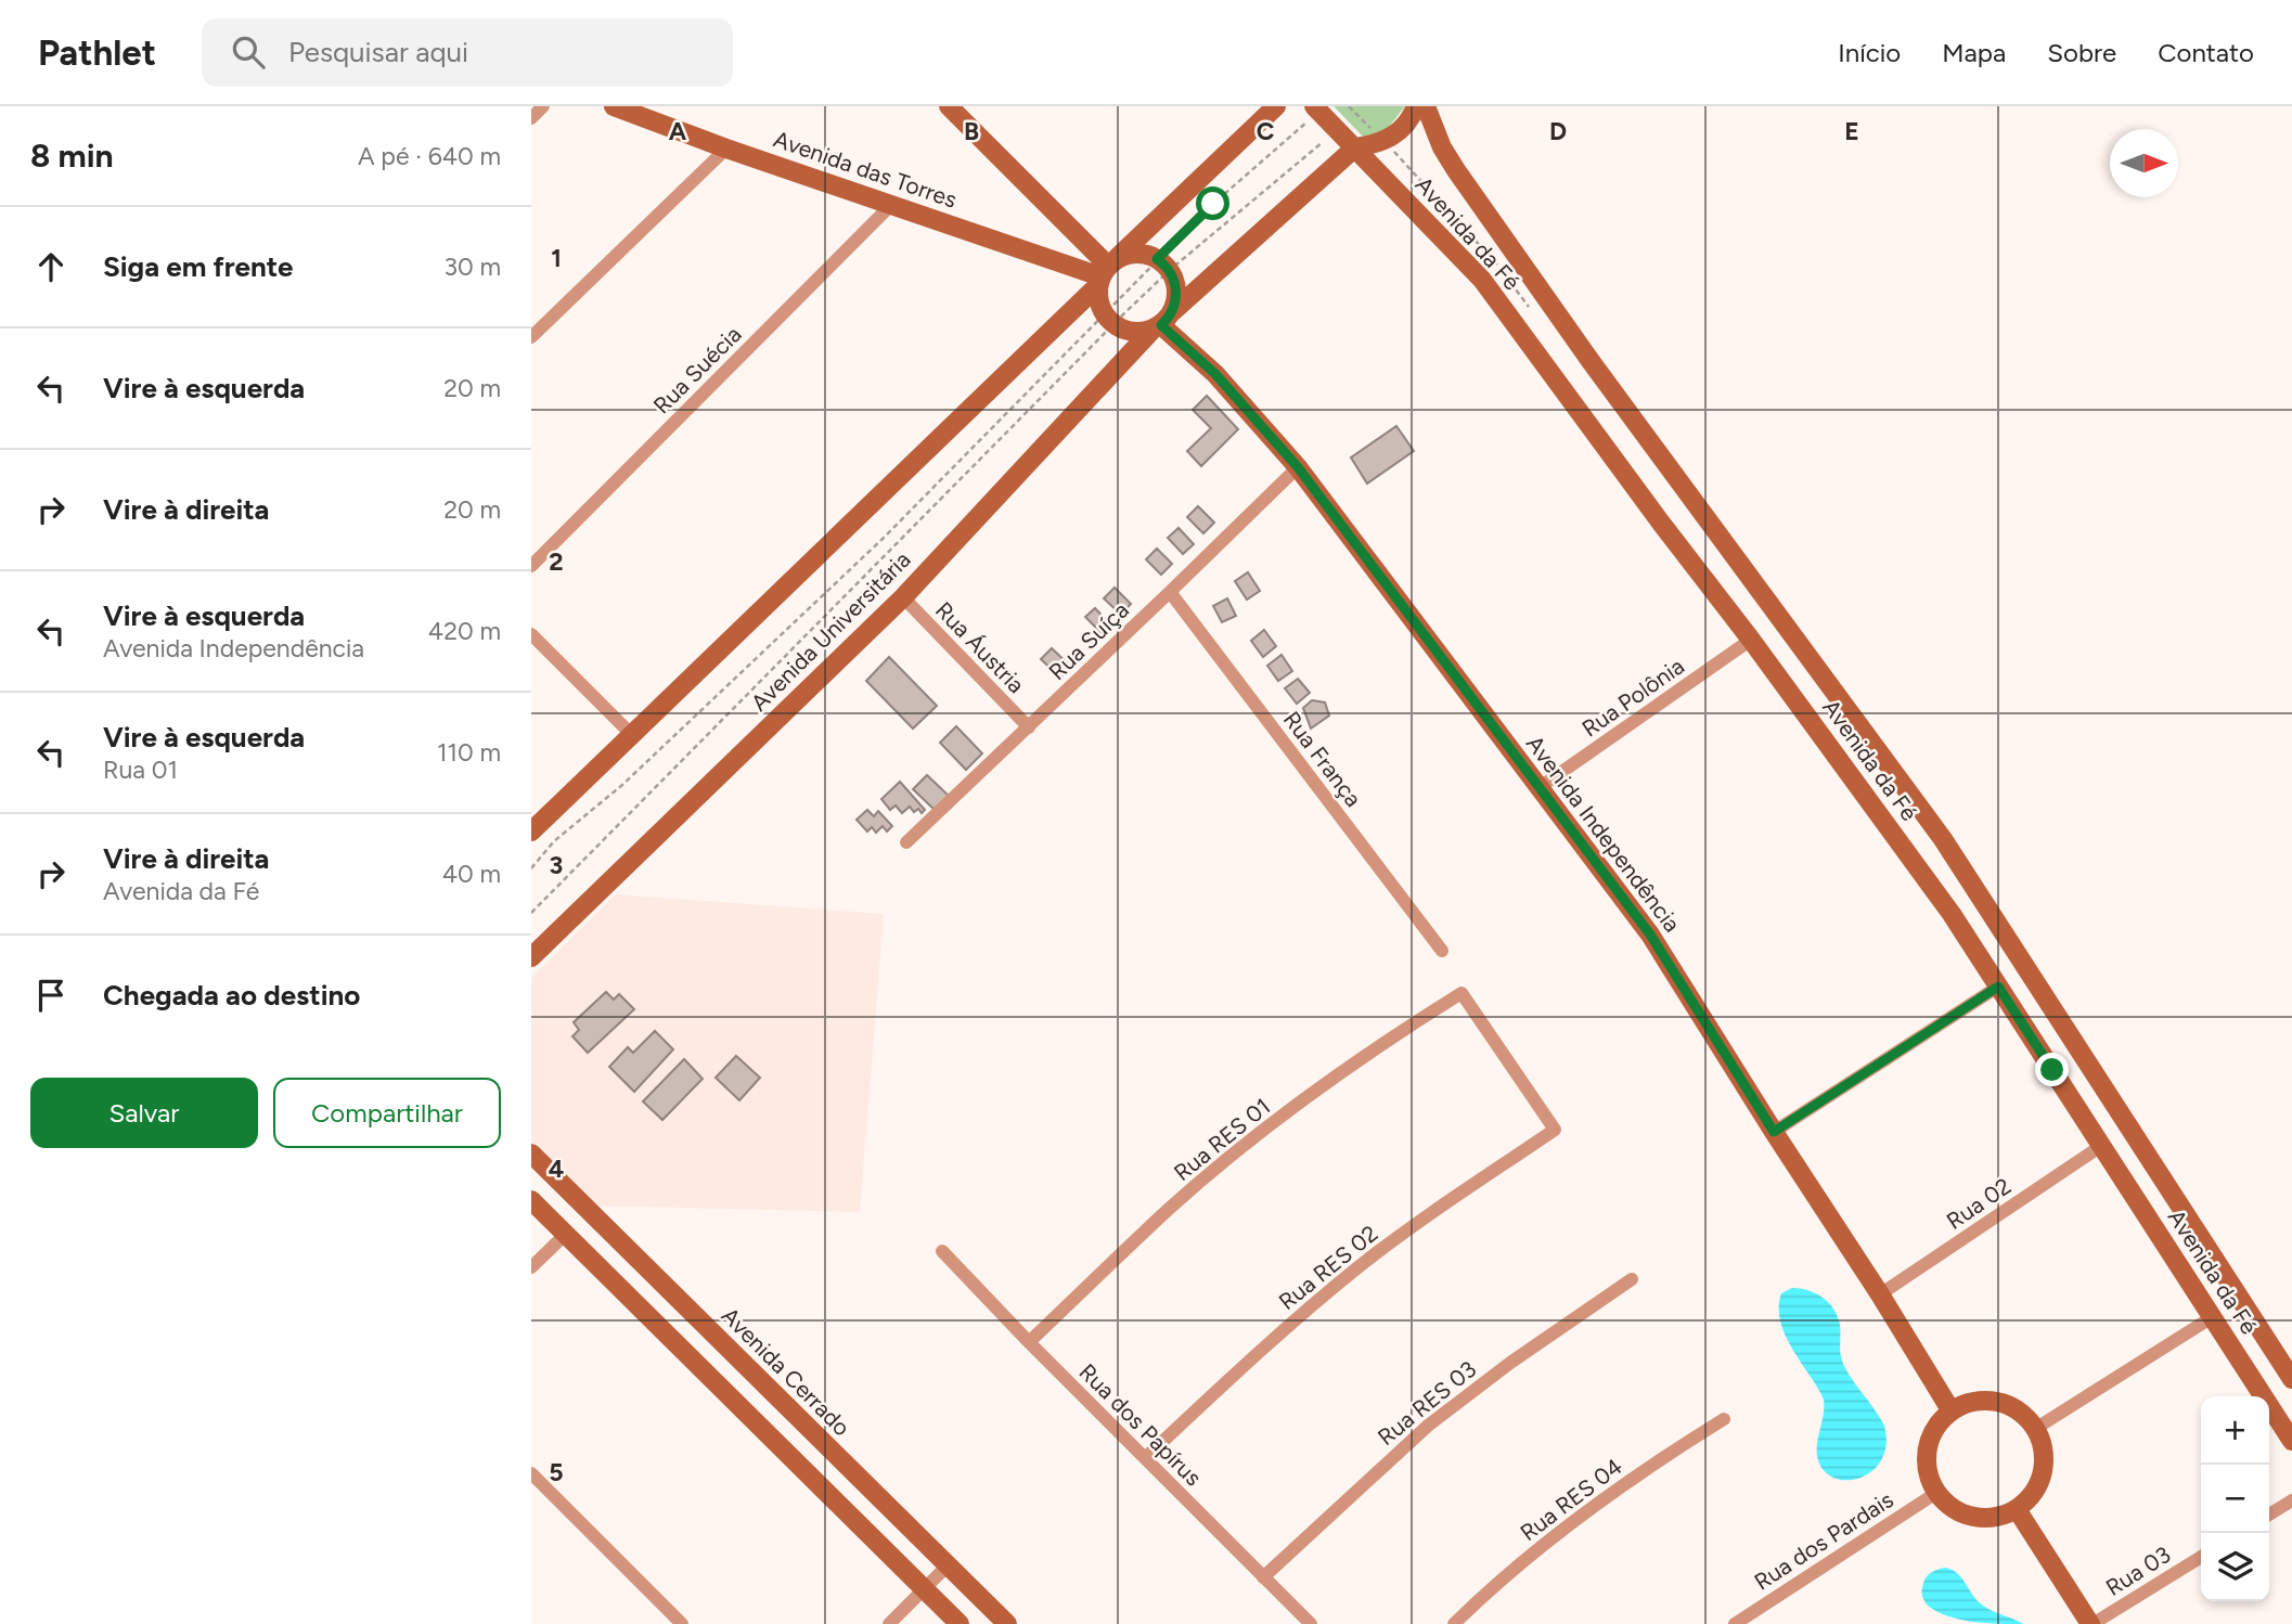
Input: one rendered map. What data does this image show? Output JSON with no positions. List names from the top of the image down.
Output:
{
  "streets": {
    "main road": [
      "Avenida das Torres",
      "Avenida da Fé",
      "Avenida Universitária",
      "Avenida Independência",
      "Avenida Cerrado"
    ],
    "street": [
      "Rua Suécia",
      "Rua Suíça",
      "Rua Áustria",
      "Rua Polônia",
      "Rua França",
      "Rua RES 01",
      "Rua 02",
      "Rua RES 02",
      "Rua RES 03",
      "Rua dos Papírus",
      "Rua RES 04",
      "Rua dos Pardais",
      "Rua 03"
    ]
  },
  "crossings": [
    ["Avenida das Torres", "Rua Suécia"],
    ["Avenida das Torres", "Avenida Universitária"],
    ["Avenida das Torres", "Avenida Independência"],
    ["Avenida da Fé", "Avenida Universitária"],
    ["Avenida da Fé", "Rua Polônia"],
    ["Avenida da Fé", "Rua 02"],
    ["Avenida Universitária", "Rua Áustria"],
    ["Avenida Universitária", "Avenida Independência"],
    ["Rua Suíça", "Rua Áustria"],
    ["Rua Suíça", "Rua França"],
    ["Rua Suíça", "Avenida Independência"],
    ["Rua Polônia", "Avenida Independência"],
    ["Avenida Independência", "Rua 02"],
    ["Avenida Independência", "Rua dos Pardais"],
    ["Rua RES 01", "Rua RES 02"],
    ["Rua RES 01", "Rua dos Papírus"],
    ["Rua RES 02", "Rua dos Papírus"],
    ["Rua RES 03", "Rua dos Papírus"]
  ],
  "north": "right",
  "page": {
    "header": "Pathlet",
    "search": "Pesquisar aqui",
    "nav": [
      "Início",
      "Mapa",
      "Sobre",
      "Contato"
    ],
    "heading": ["8 min", "A pé · 640 m"],
    "list": [
      ["Siga em frente", "30 m"],
      ["Vire à esquerda", "20 m"],
      ["Vire à direita", "20 m"],
      ["Vire à esquerda", "Avenida Independência", "420 m"],
      ["Vire à esquerda", "Rua 01", "110 m"],
      ["Vire à direita", "Avenida da Fé", "40 m"],
      "Chegada ao destino"
    ],
    "buttons": ["Salvar", "Compartilhar"],
    "map_buttons": ["+", "−"]
  },
  "grid": {
    "columns": [
      "A",
      "B",
      "C",
      "D",
      "E"
    ],
    "rows": [
      "1",
      "2",
      "3",
      "4",
      "5"
    ]
  }
}
